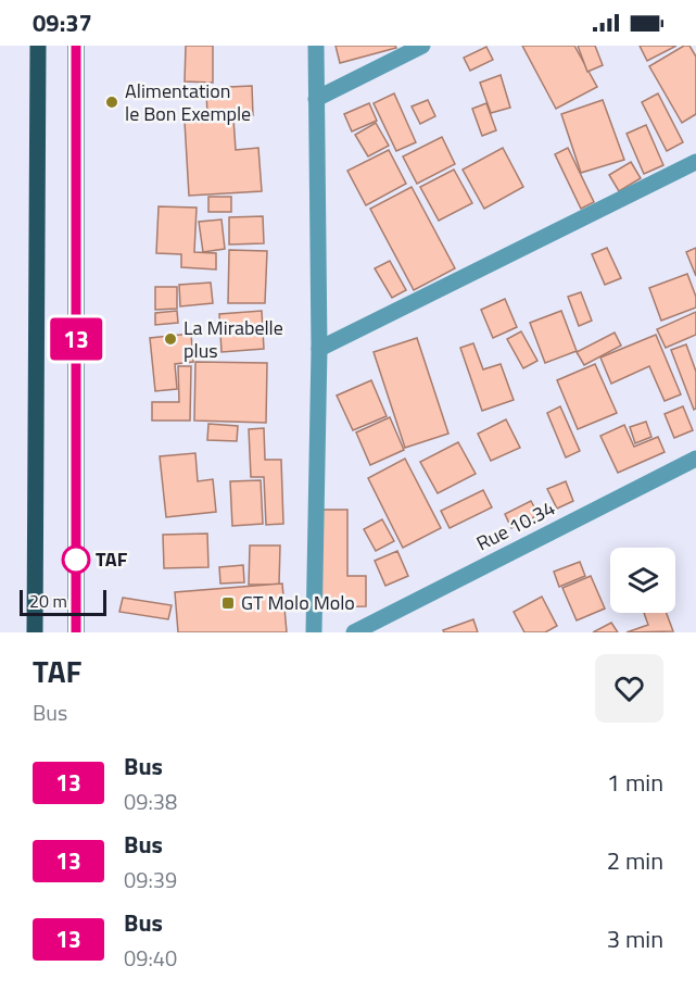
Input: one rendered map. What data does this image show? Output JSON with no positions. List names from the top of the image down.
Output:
{
  "streets": {
    "street": ["Rue 10.34"]
  },
  "places": {
    "other": ["Alimentation le Bon Exemple", "La Mirabelle plus", "TAF"],
    "transit": ["GT Molo Molo"]
  },
  "lines": ["bus line 13"],
  "scale_bar": "20 m",
  "page": {
    "status": "09:37",
    "on_map": "13",
    "scale": "20 m",
    "heading": ["TAF", "Bus"],
    "list": [
      {
        "mark": "13",
        "name": "Bus",
        "note": "09:38",
        "value": "1 min"
      },
      {
        "mark": "13",
        "name": "Bus",
        "note": "09:39",
        "value": "2 min"
      },
      {
        "mark": "13",
        "name": "Bus",
        "note": "09:40",
        "value": "3 min"
      }
    ]
  }
}
